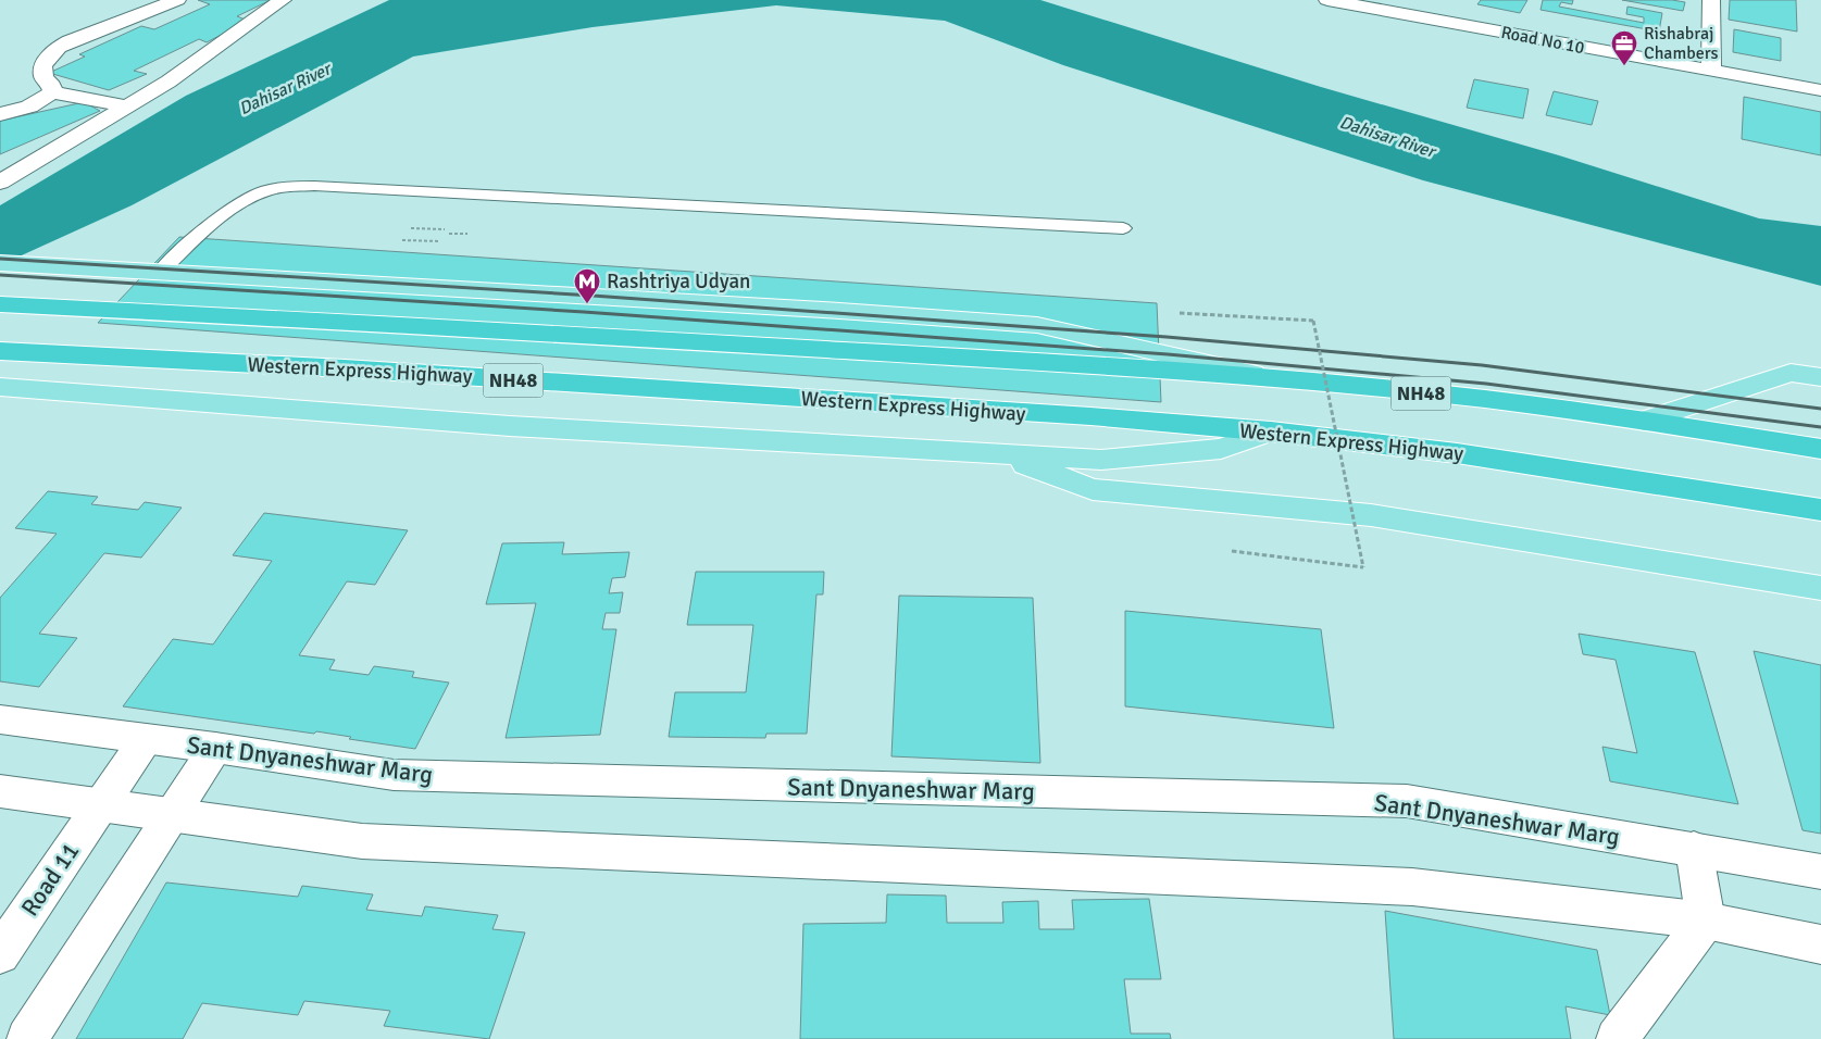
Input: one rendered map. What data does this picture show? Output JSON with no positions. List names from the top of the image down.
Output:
{
  "streets": {
    "highway": ["Western Express Highway", "NH48"],
    "street": ["Road No 10", "Sant Dnyaneshwar Marg", "Road 11"]
  },
  "crossings": [
    ["Sant Dnyaneshwar Marg", "Road 11"]
  ],
  "water": ["Dahisar River"],
  "places": {
    "office": ["Rishabraj Chambers"],
    "metro station": ["Rashtriya Udyan"]
  }
}
